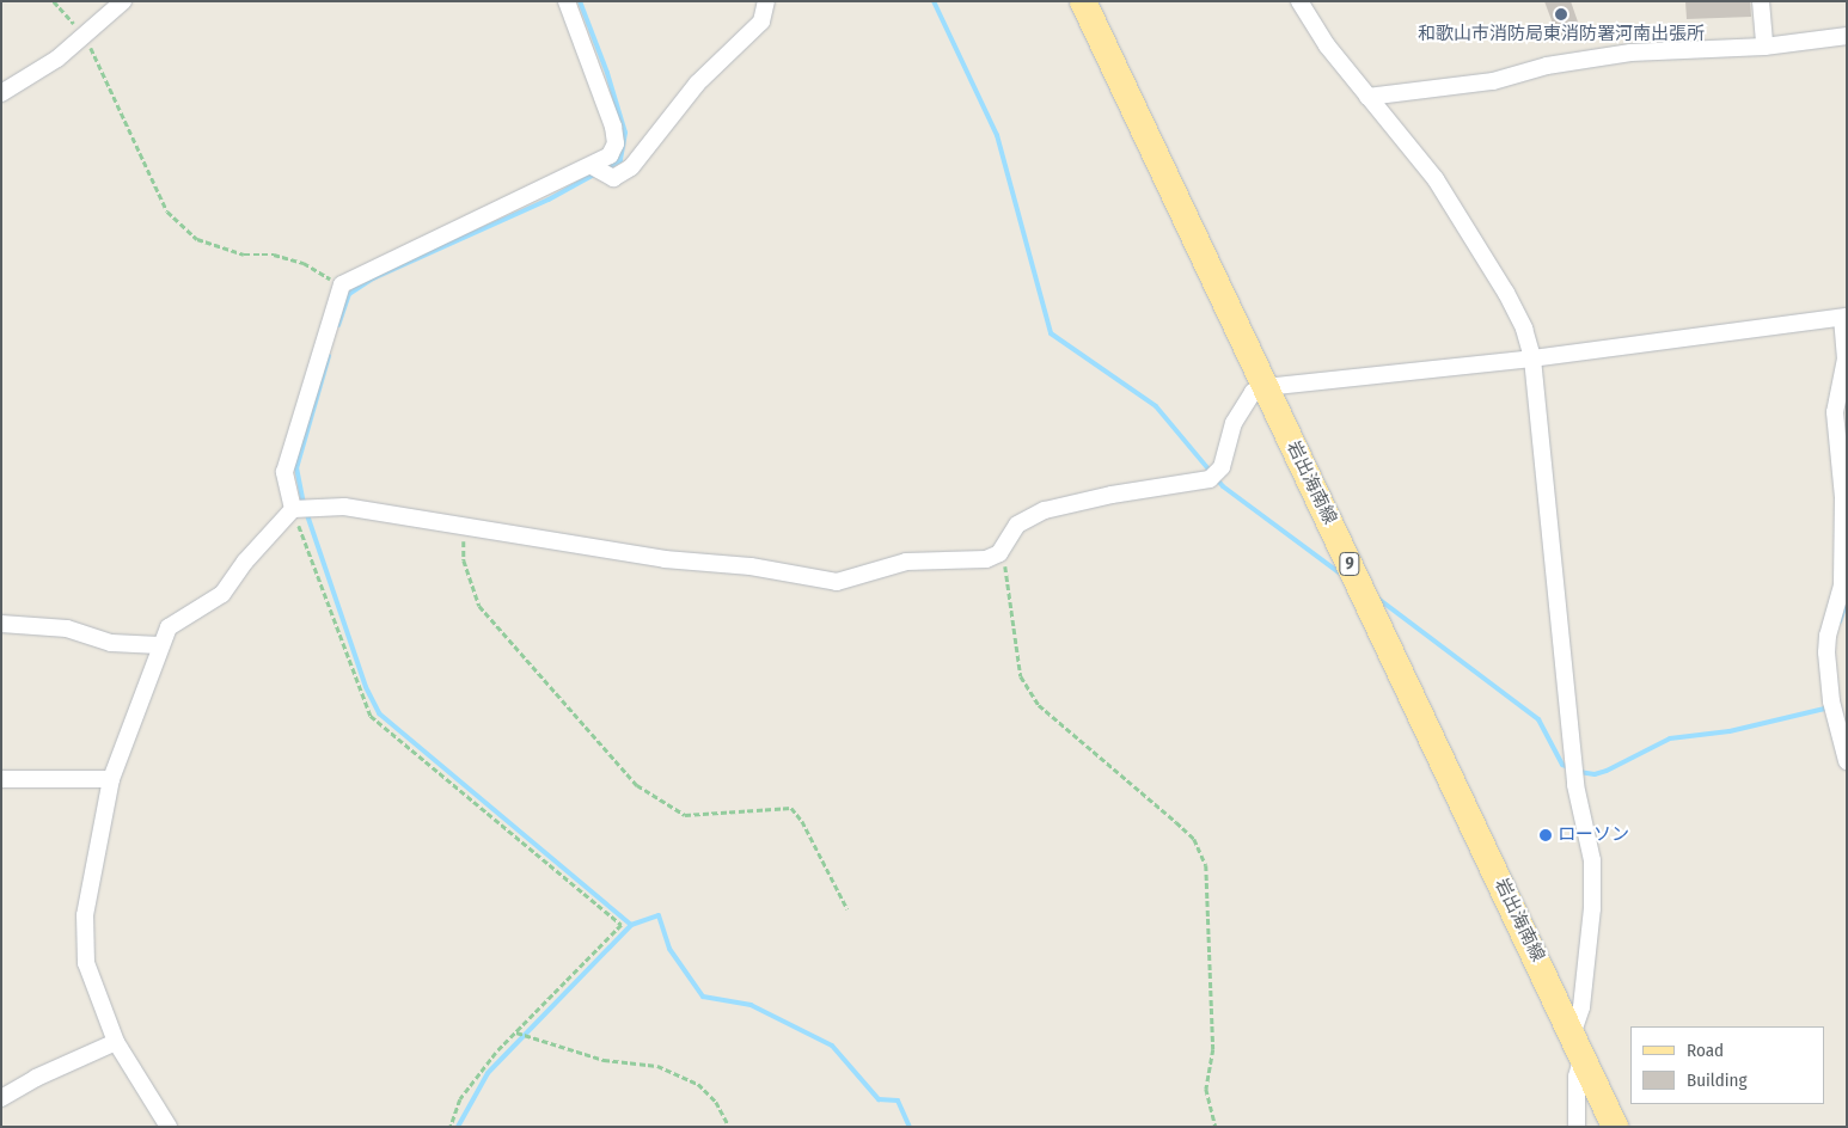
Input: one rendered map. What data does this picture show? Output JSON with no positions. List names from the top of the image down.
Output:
{
  "streets": {
    "main road": ["岩出海南線", "9"]
  },
  "places": ["和歌山市消防局東消防署河南出張所", "ローソン"],
  "legend": ["Road", "Building"]
}
